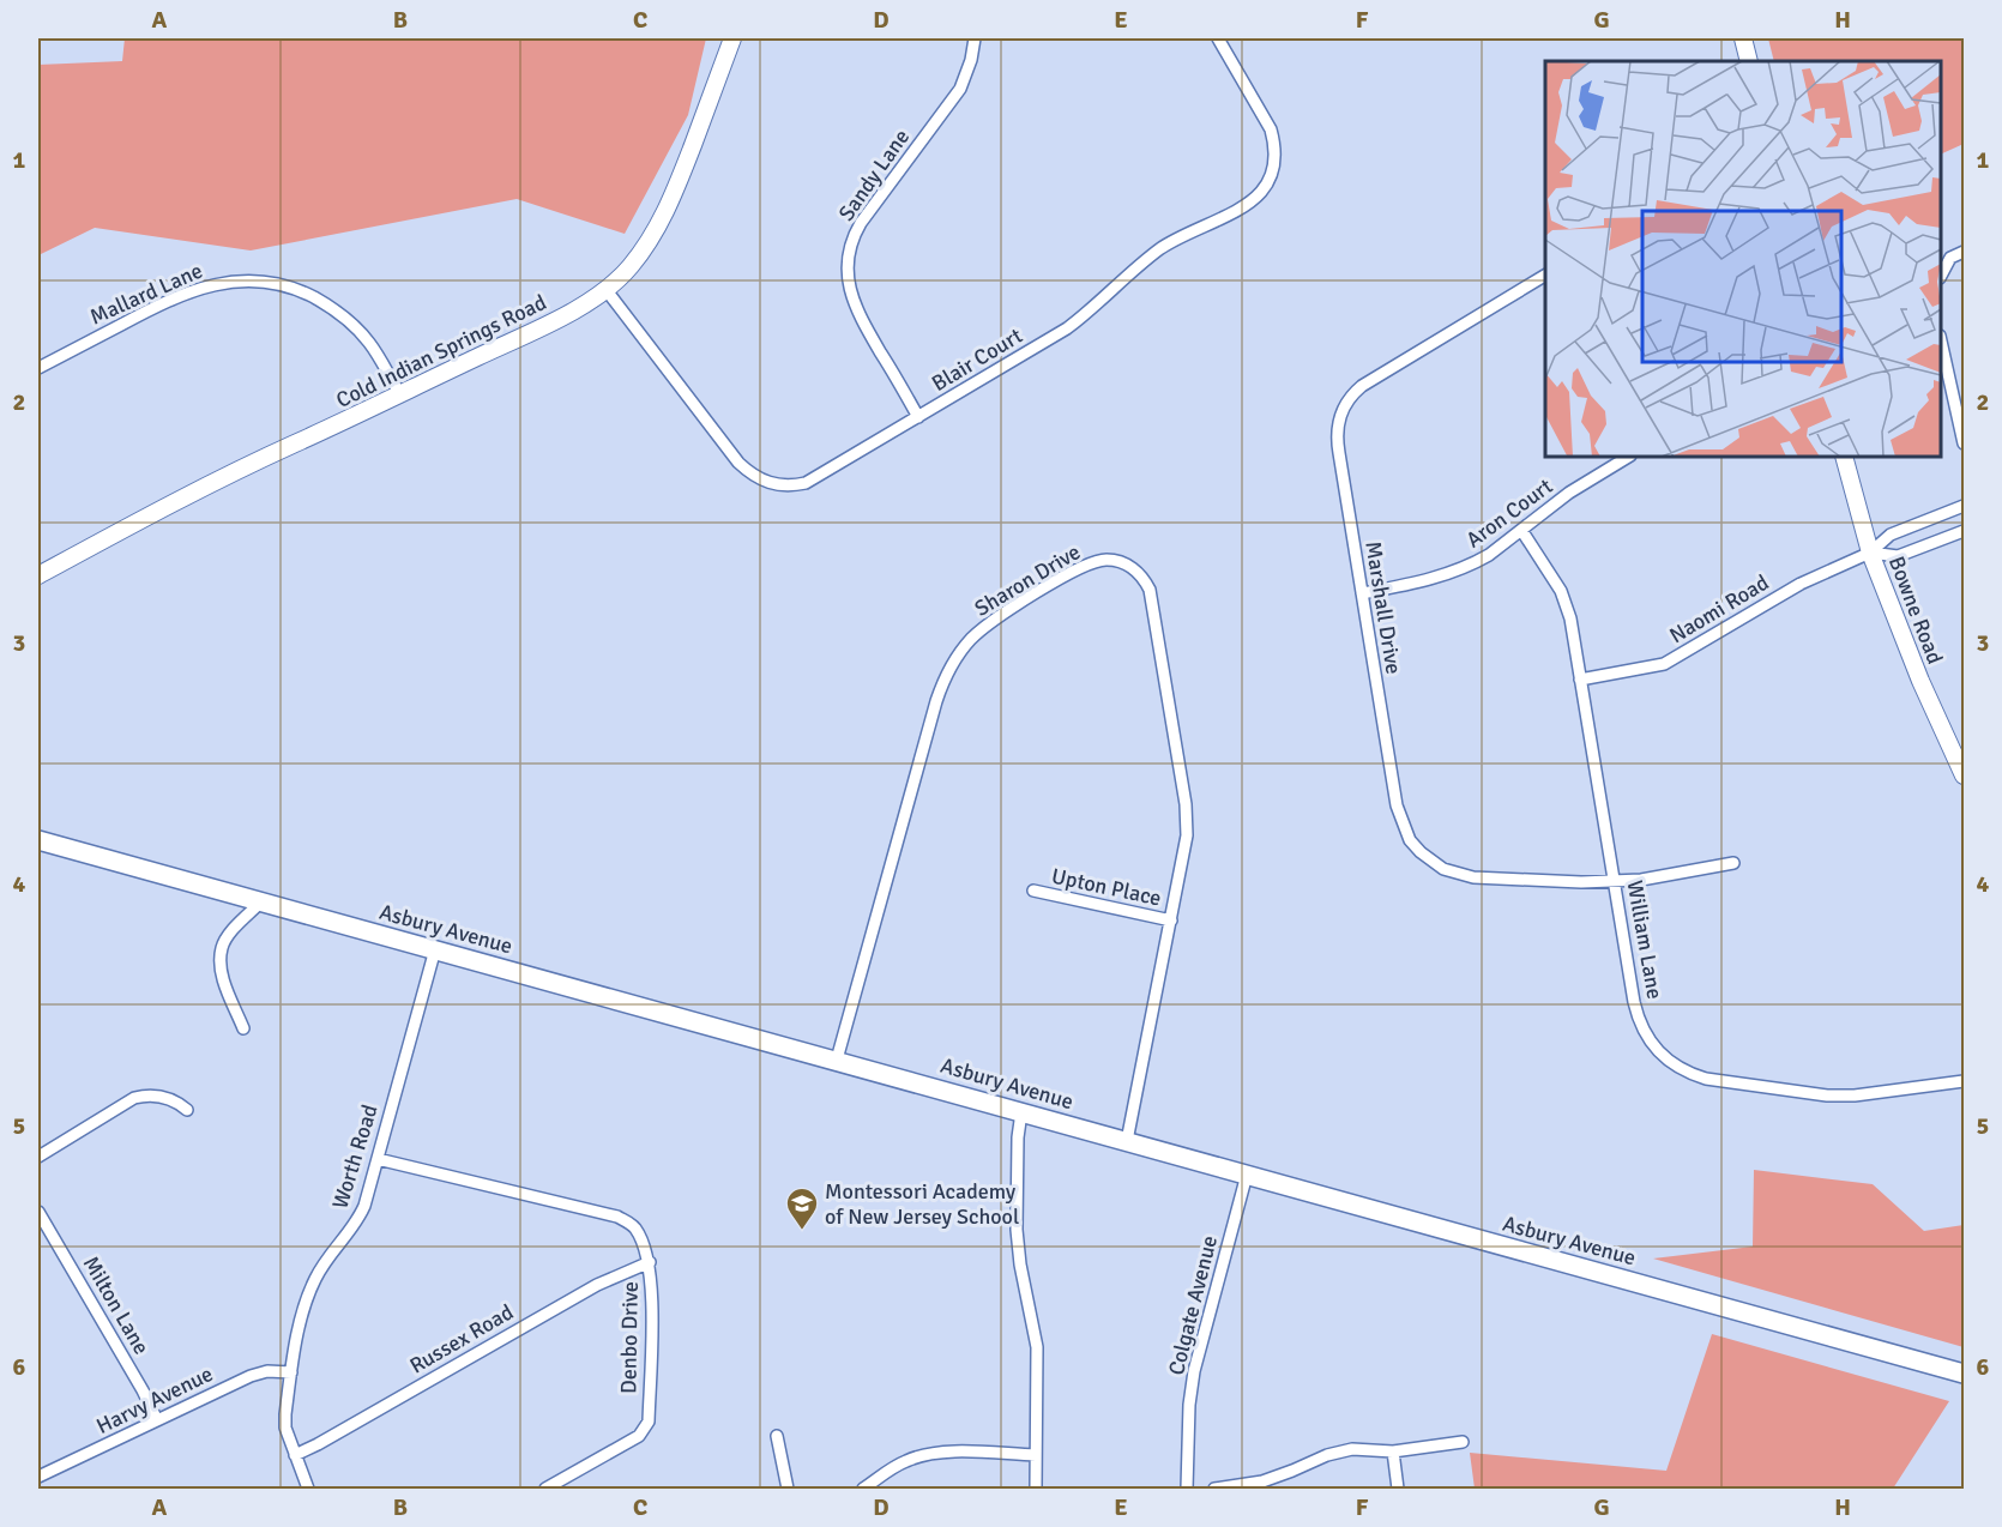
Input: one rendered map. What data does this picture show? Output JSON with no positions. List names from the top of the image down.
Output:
{
  "streets": {
    "main road": ["Asbury Avenue"],
    "street": [
      "Sandy Lane",
      "Mallard Lane",
      "Cold Indian Springs Road",
      "Blair Court",
      "Aron Court",
      "Sharon Drive",
      "Marshall Drive",
      "Naomi Road",
      "Bowne Road",
      "Upton Place",
      "William Lane",
      "Worth Road",
      "Milton Lane",
      "Colgate Avenue",
      "Denbo Drive",
      "Russex Road",
      "Harvy Avenue"
    ]
  },
  "crossings": [
    ["Sandy Lane", "Blair Court"],
    ["Mallard Lane", "Cold Indian Springs Road"],
    ["Cold Indian Springs Road", "Blair Court"],
    ["Aron Court", "Marshall Drive"],
    ["Aron Court", "William Lane"],
    ["Sharon Drive", "Upton Place"],
    ["Sharon Drive", "Asbury Avenue"],
    ["Marshall Drive", "William Lane"],
    ["Naomi Road", "Bowne Road"],
    ["Naomi Road", "William Lane"],
    ["Asbury Avenue", "Worth Road"],
    ["Asbury Avenue", "Colgate Avenue"],
    ["Worth Road", "Denbo Drive"],
    ["Worth Road", "Russex Road"],
    ["Worth Road", "Harvy Avenue"],
    ["Milton Lane", "Harvy Avenue"],
    ["Denbo Drive", "Russex Road"]
  ],
  "places": {
    "school or university": ["Montessori Academy of New Jersey School"]
  },
  "grid": {
    "columns": [
      "A",
      "B",
      "C",
      "D",
      "E",
      "F",
      "G",
      "H"
    ],
    "rows": [
      "1",
      "2",
      "3",
      "4",
      "5",
      "6"
    ]
  }
}
